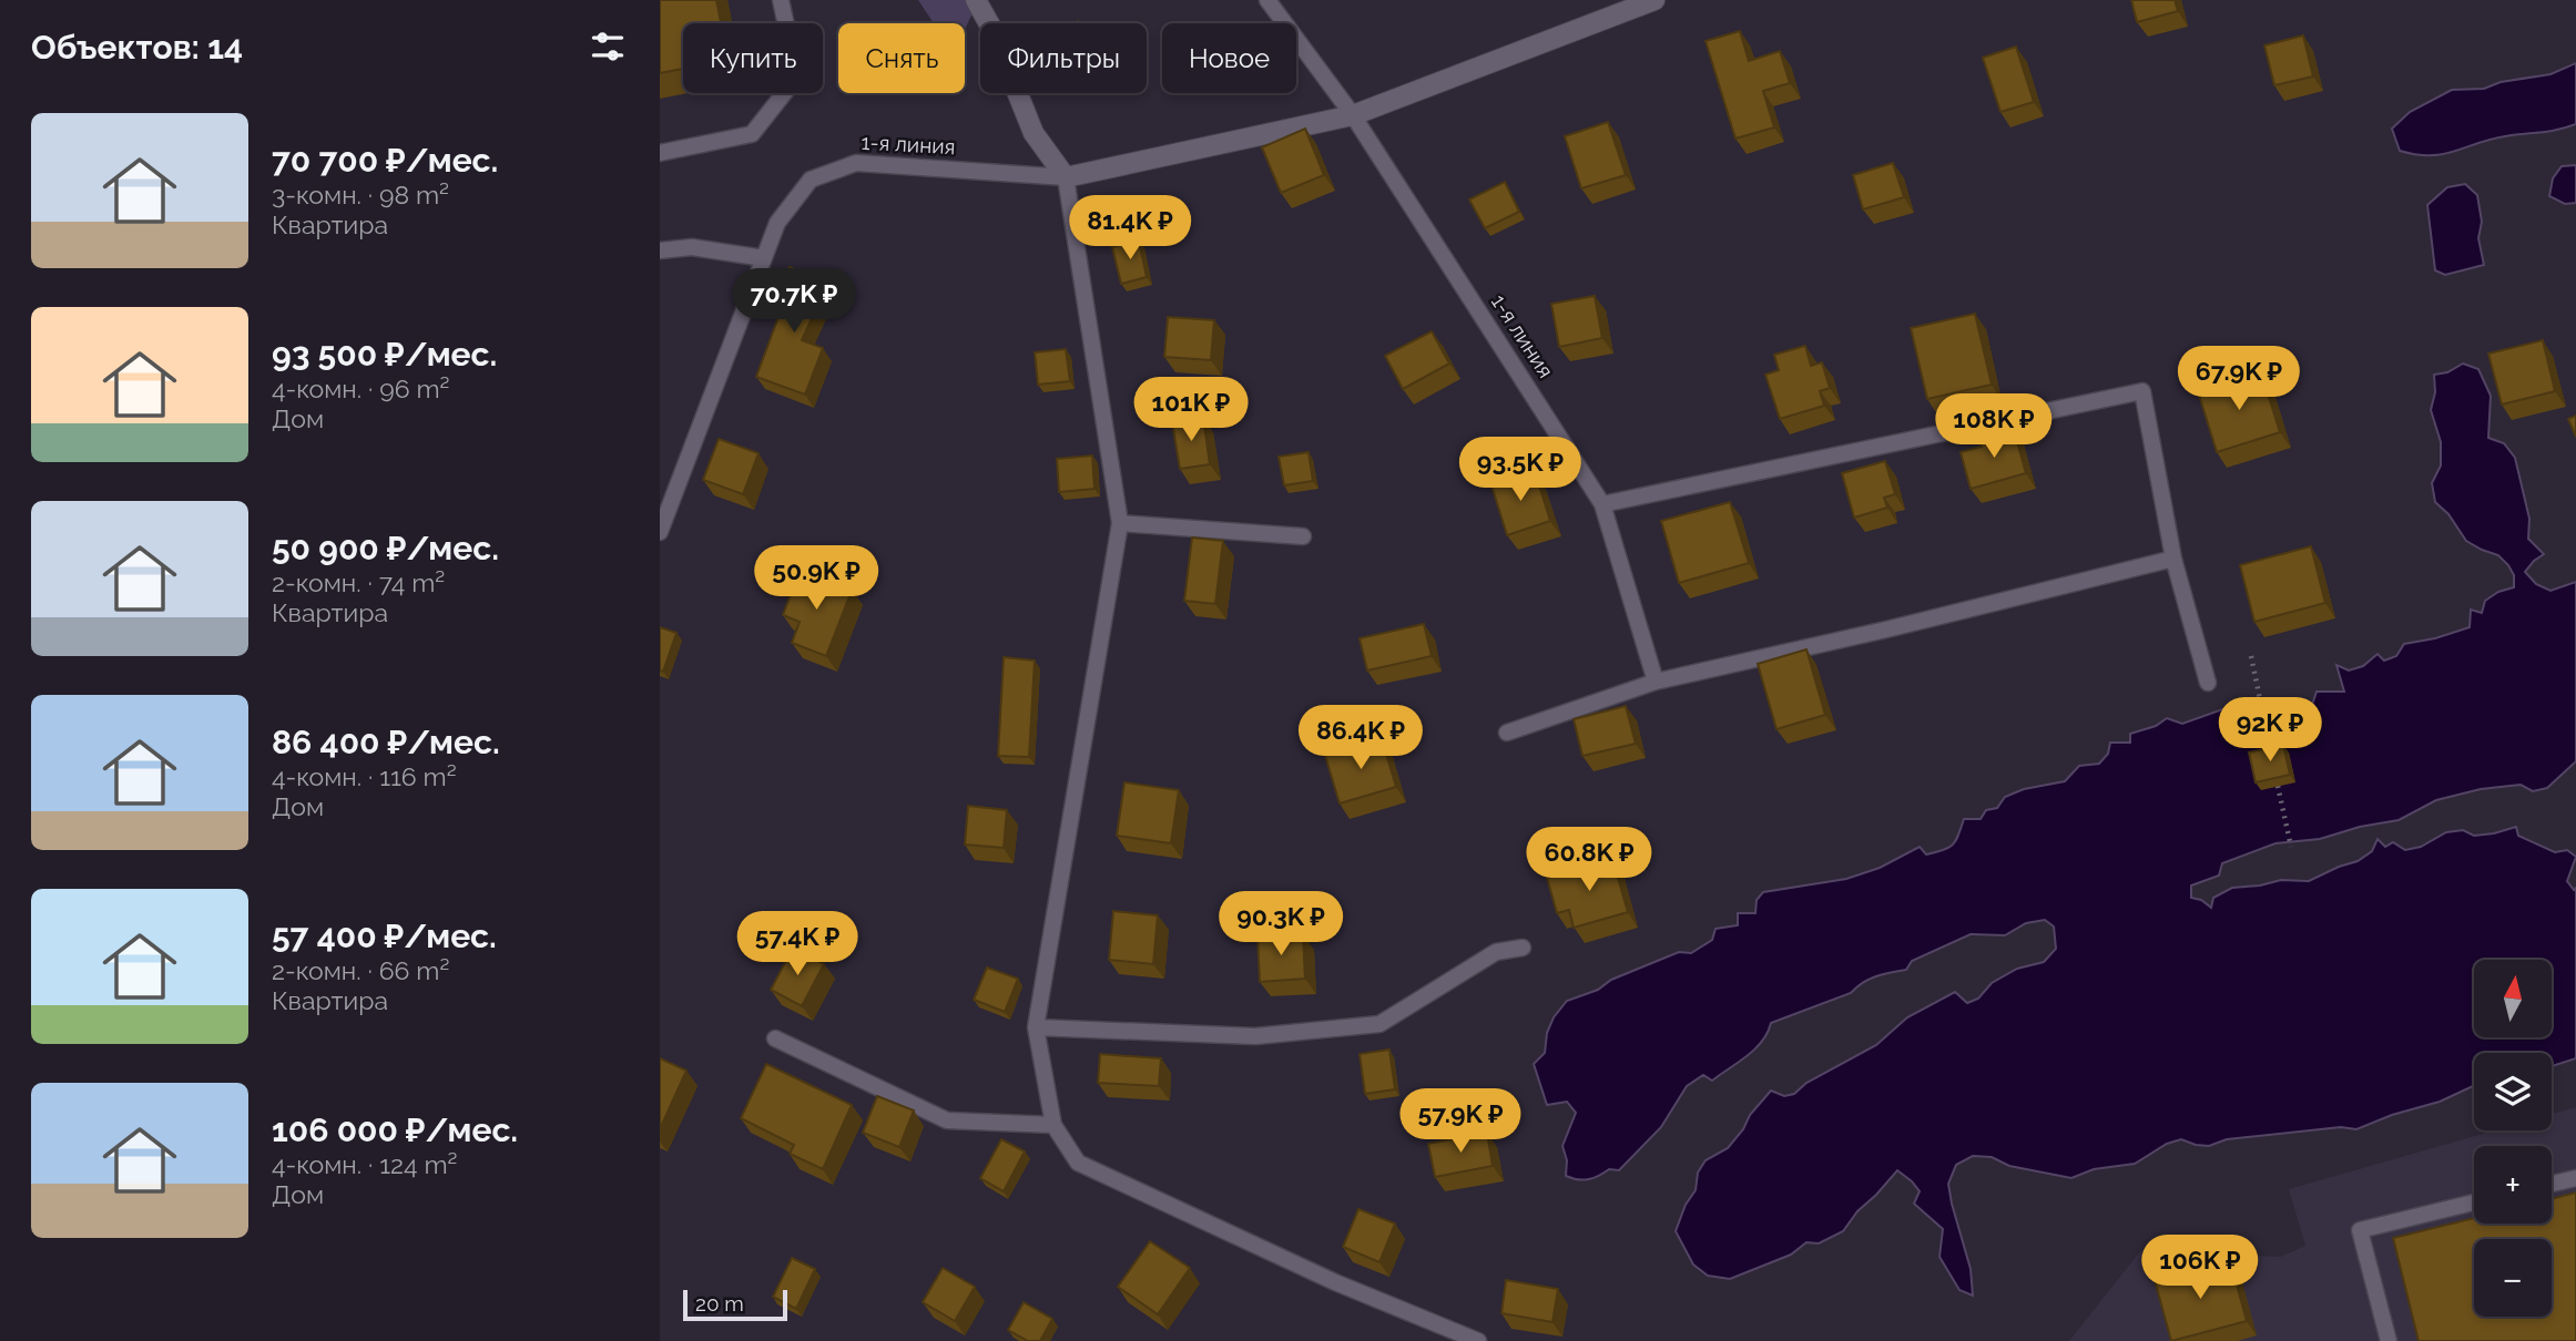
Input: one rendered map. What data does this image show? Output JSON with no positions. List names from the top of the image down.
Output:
{
  "streets": {
    "street": ["1-я линия"]
  },
  "scale_bar": "20 m",
  "north": "top",
  "page": {
    "heading": "Объектов: 14",
    "chip": [
      "Купить",
      "Снять",
      "Фильтры",
      "Новое"
    ],
    "list": [
      {
        "name": "70 700 ₽/мес.",
        "note": "3-комн. · 98 m² · Квартира"
      },
      {
        "name": "93 500 ₽/мес.",
        "note": "4-комн. · 96 m² · Дом"
      },
      {
        "name": "50 900 ₽/мес.",
        "note": "2-комн. · 74 m² · Квартира"
      },
      {
        "name": "86 400 ₽/мес.",
        "note": "4-комн. · 116 m² · Дом"
      },
      {
        "name": "57 400 ₽/мес.",
        "note": "2-комн. · 66 m² · Квартира"
      },
      {
        "name": "106 000 ₽/мес.",
        "note": "4-комн. · 124 m² · Дом"
      }
    ],
    "price": [
      "81.4K ₽",
      "70.7K ₽",
      "67.9K ₽",
      "101K ₽",
      "108K ₽",
      "93.5K ₽",
      "50.9K ₽",
      "92K ₽",
      "86.4K ₽",
      "60.8K ₽",
      "90.3K ₽",
      "57.4K ₽",
      "57.9K ₽",
      "106K ₽"
    ],
    "map_buttons": ["+", "−"],
    "scale": "20 m"
  }
}
